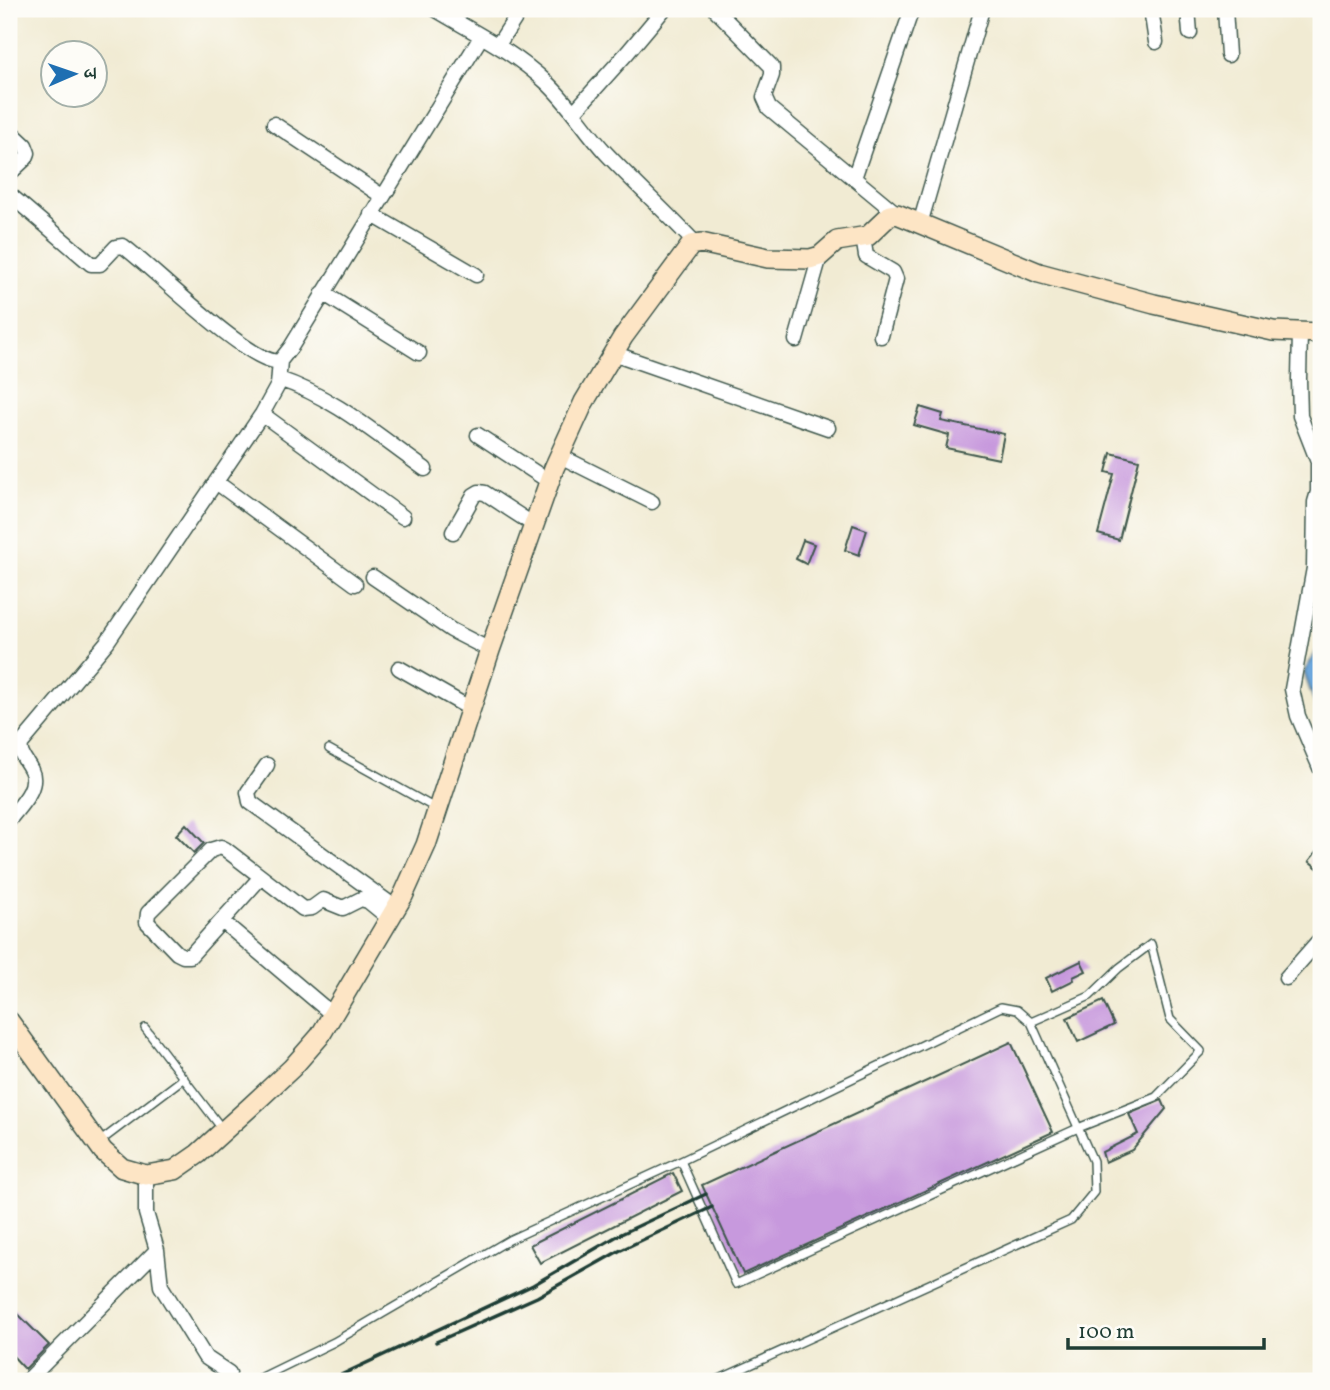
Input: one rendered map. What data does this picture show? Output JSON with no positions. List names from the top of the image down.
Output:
{
  "scale_bar": "100 m",
  "north": "right"
}
